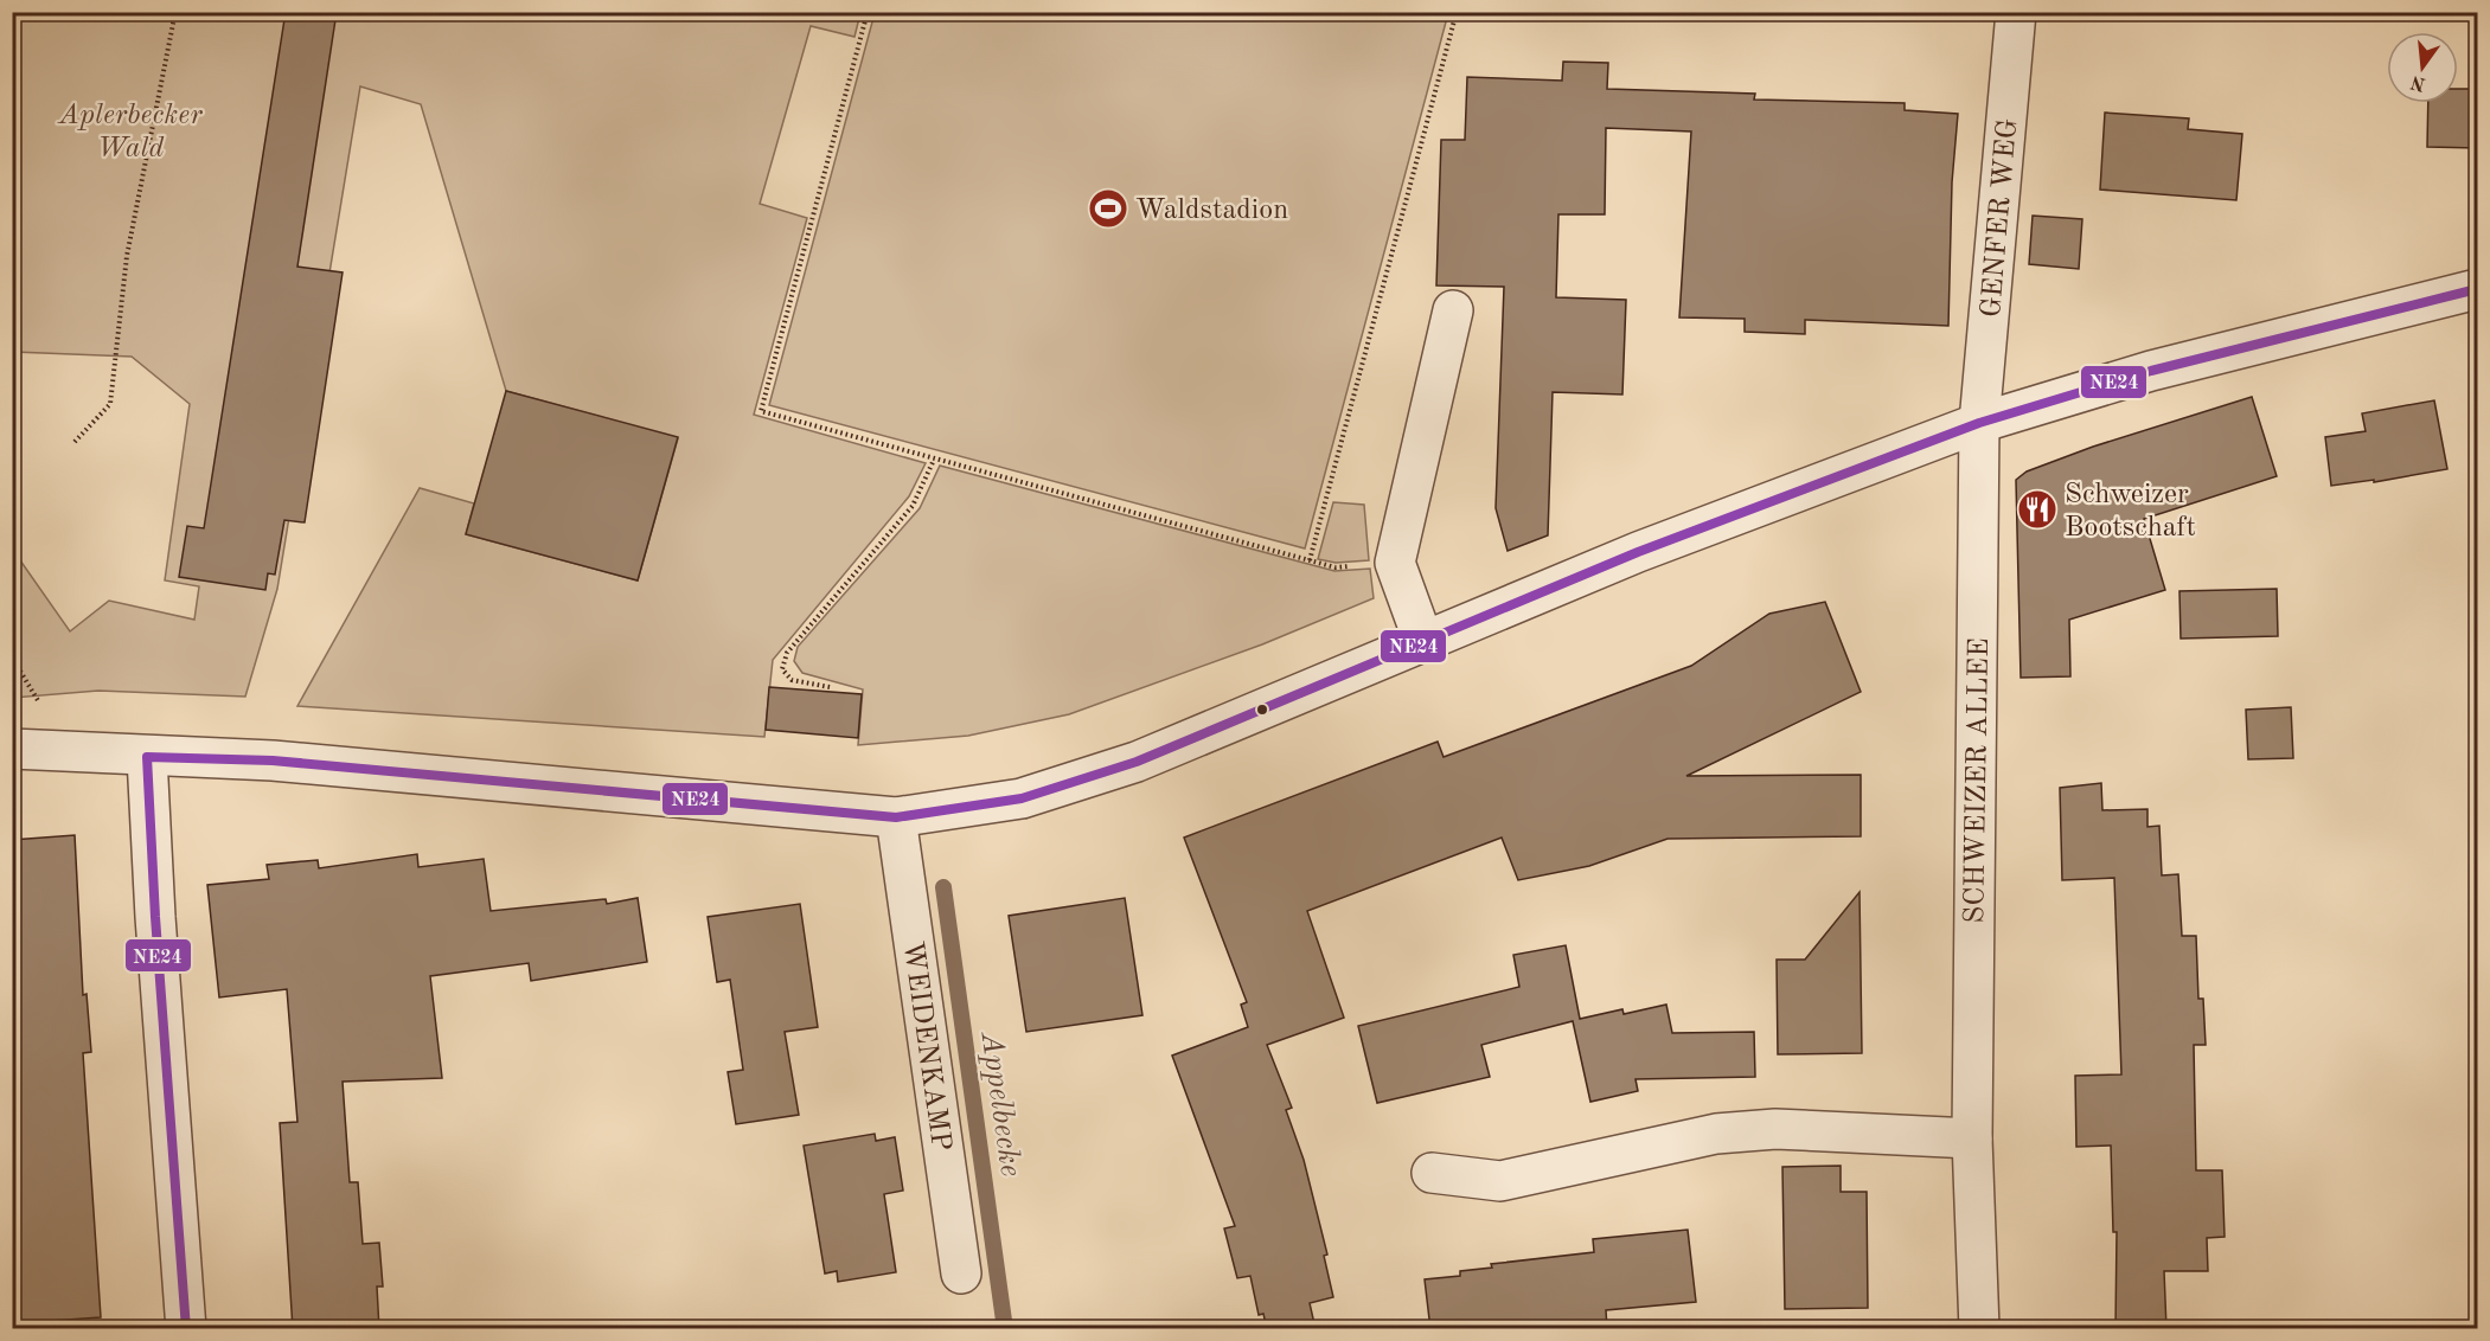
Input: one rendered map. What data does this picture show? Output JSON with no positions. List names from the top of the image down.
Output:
{
  "streets": {
    "street": ["GENFER WEG", "SCHWEIZER ALLEE", "WEIDENKAMP"]
  },
  "crossings": [
    ["GENFER WEG", "SCHWEIZER ALLEE"]
  ],
  "water": ["Appelbecke"],
  "parks": ["Aplerbecker Wald"],
  "places": {
    "sports": ["Waldstadion"],
    "restaurant": ["Schweizer Bootschaft"]
  },
  "lines": ["transit line NE24"],
  "north": "bottom"
}
